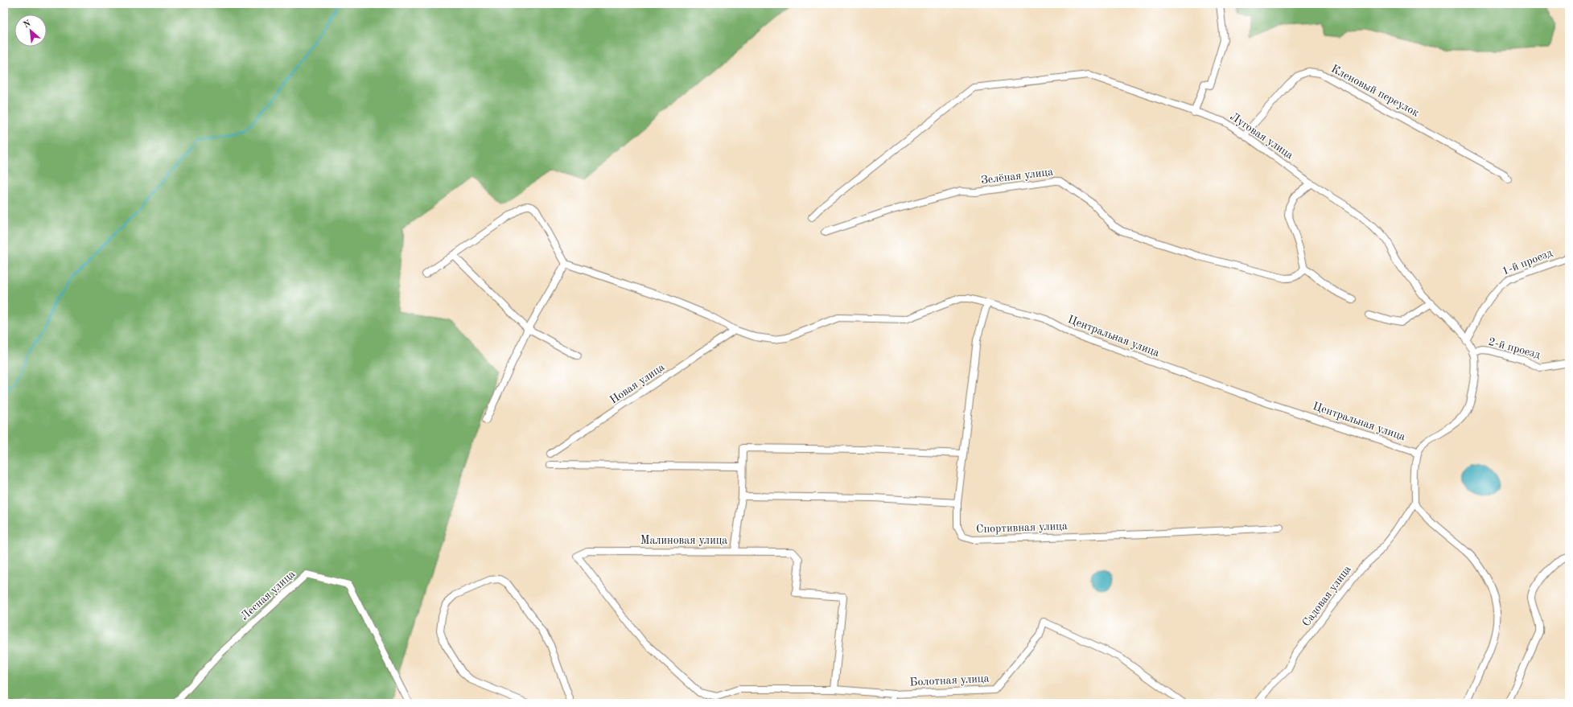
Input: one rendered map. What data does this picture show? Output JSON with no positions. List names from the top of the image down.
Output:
{
  "streets": {
    "street": [
      "Кленовый переулок",
      "Луговая улица",
      "Зелёная улица",
      "1-й проезд",
      "Центральная улица",
      "2-й проезд",
      "Новая улица",
      "Спортивная улица",
      "Малиновая улица",
      "Лесная улица",
      "Садовая улица",
      "Болотная улица"
    ]
  },
  "crossings": [
    ["Кленовый переулок", "Луговая улица"],
    ["Луговая улица", "1-й проезд"],
    ["Луговая улица", "2-й проезд"],
    ["Центральная улица", "Новая улица"],
    ["Центральная улица", "Спортивная улица"],
    ["Малиновая улица", "Болотная улица"]
  ],
  "north": "top left"
}
